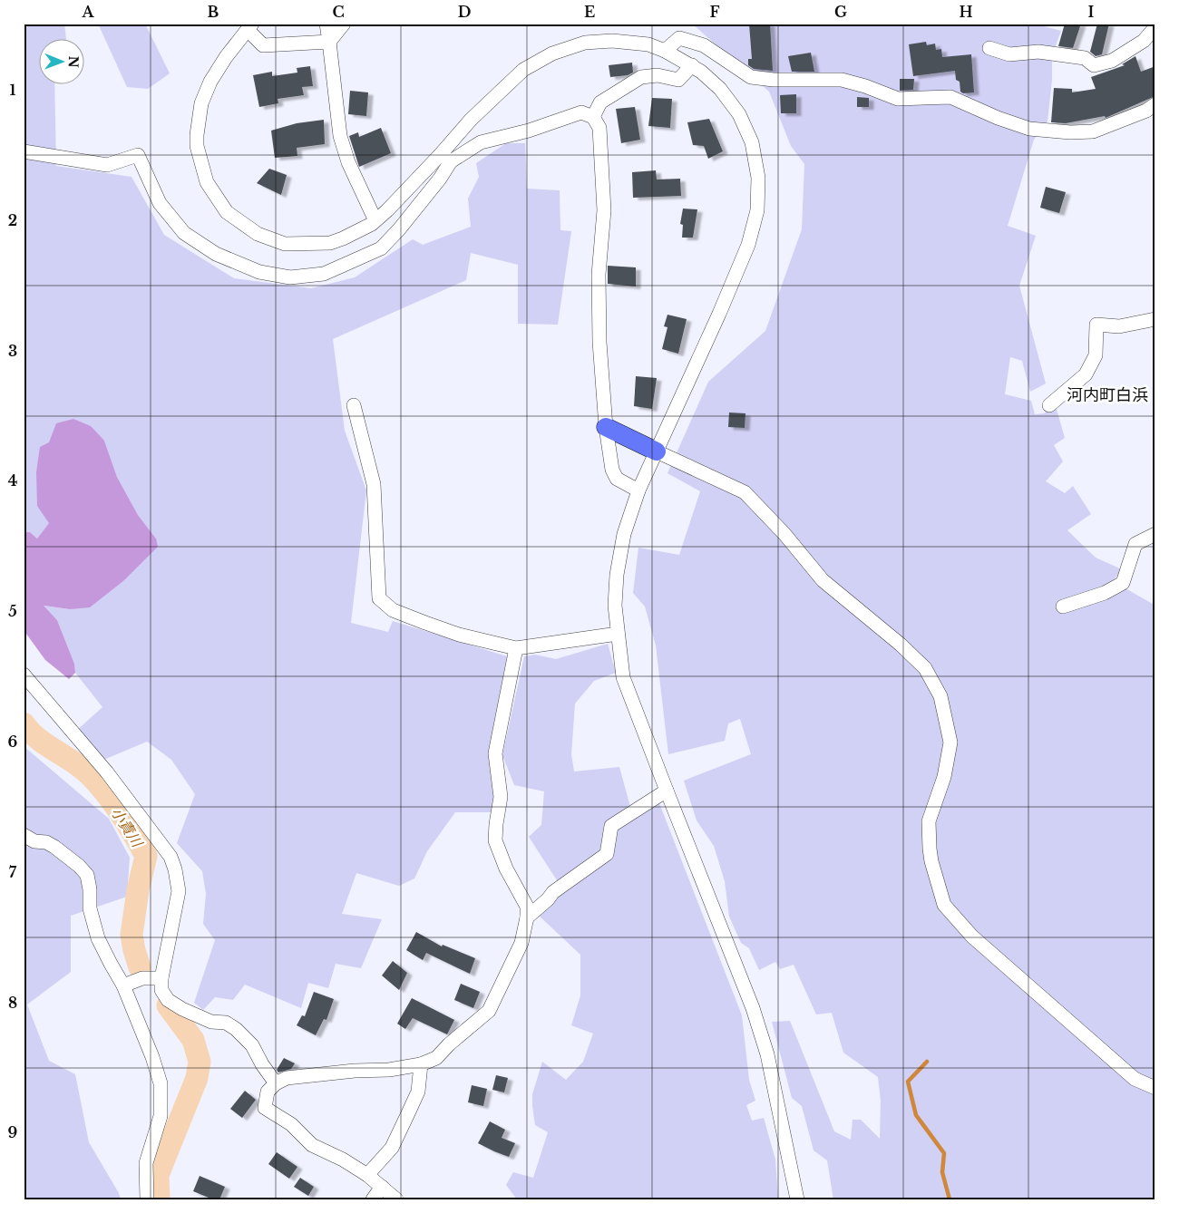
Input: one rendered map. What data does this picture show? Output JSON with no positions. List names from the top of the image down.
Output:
{
  "districts": ["河内町白浜"],
  "water": ["小責川"],
  "north": "right",
  "grid": {
    "columns": [
      "A",
      "B",
      "C",
      "D",
      "E",
      "F",
      "G",
      "H",
      "I"
    ],
    "rows": [
      "1",
      "2",
      "3",
      "4",
      "5",
      "6",
      "7",
      "8",
      "9"
    ]
  }
}
